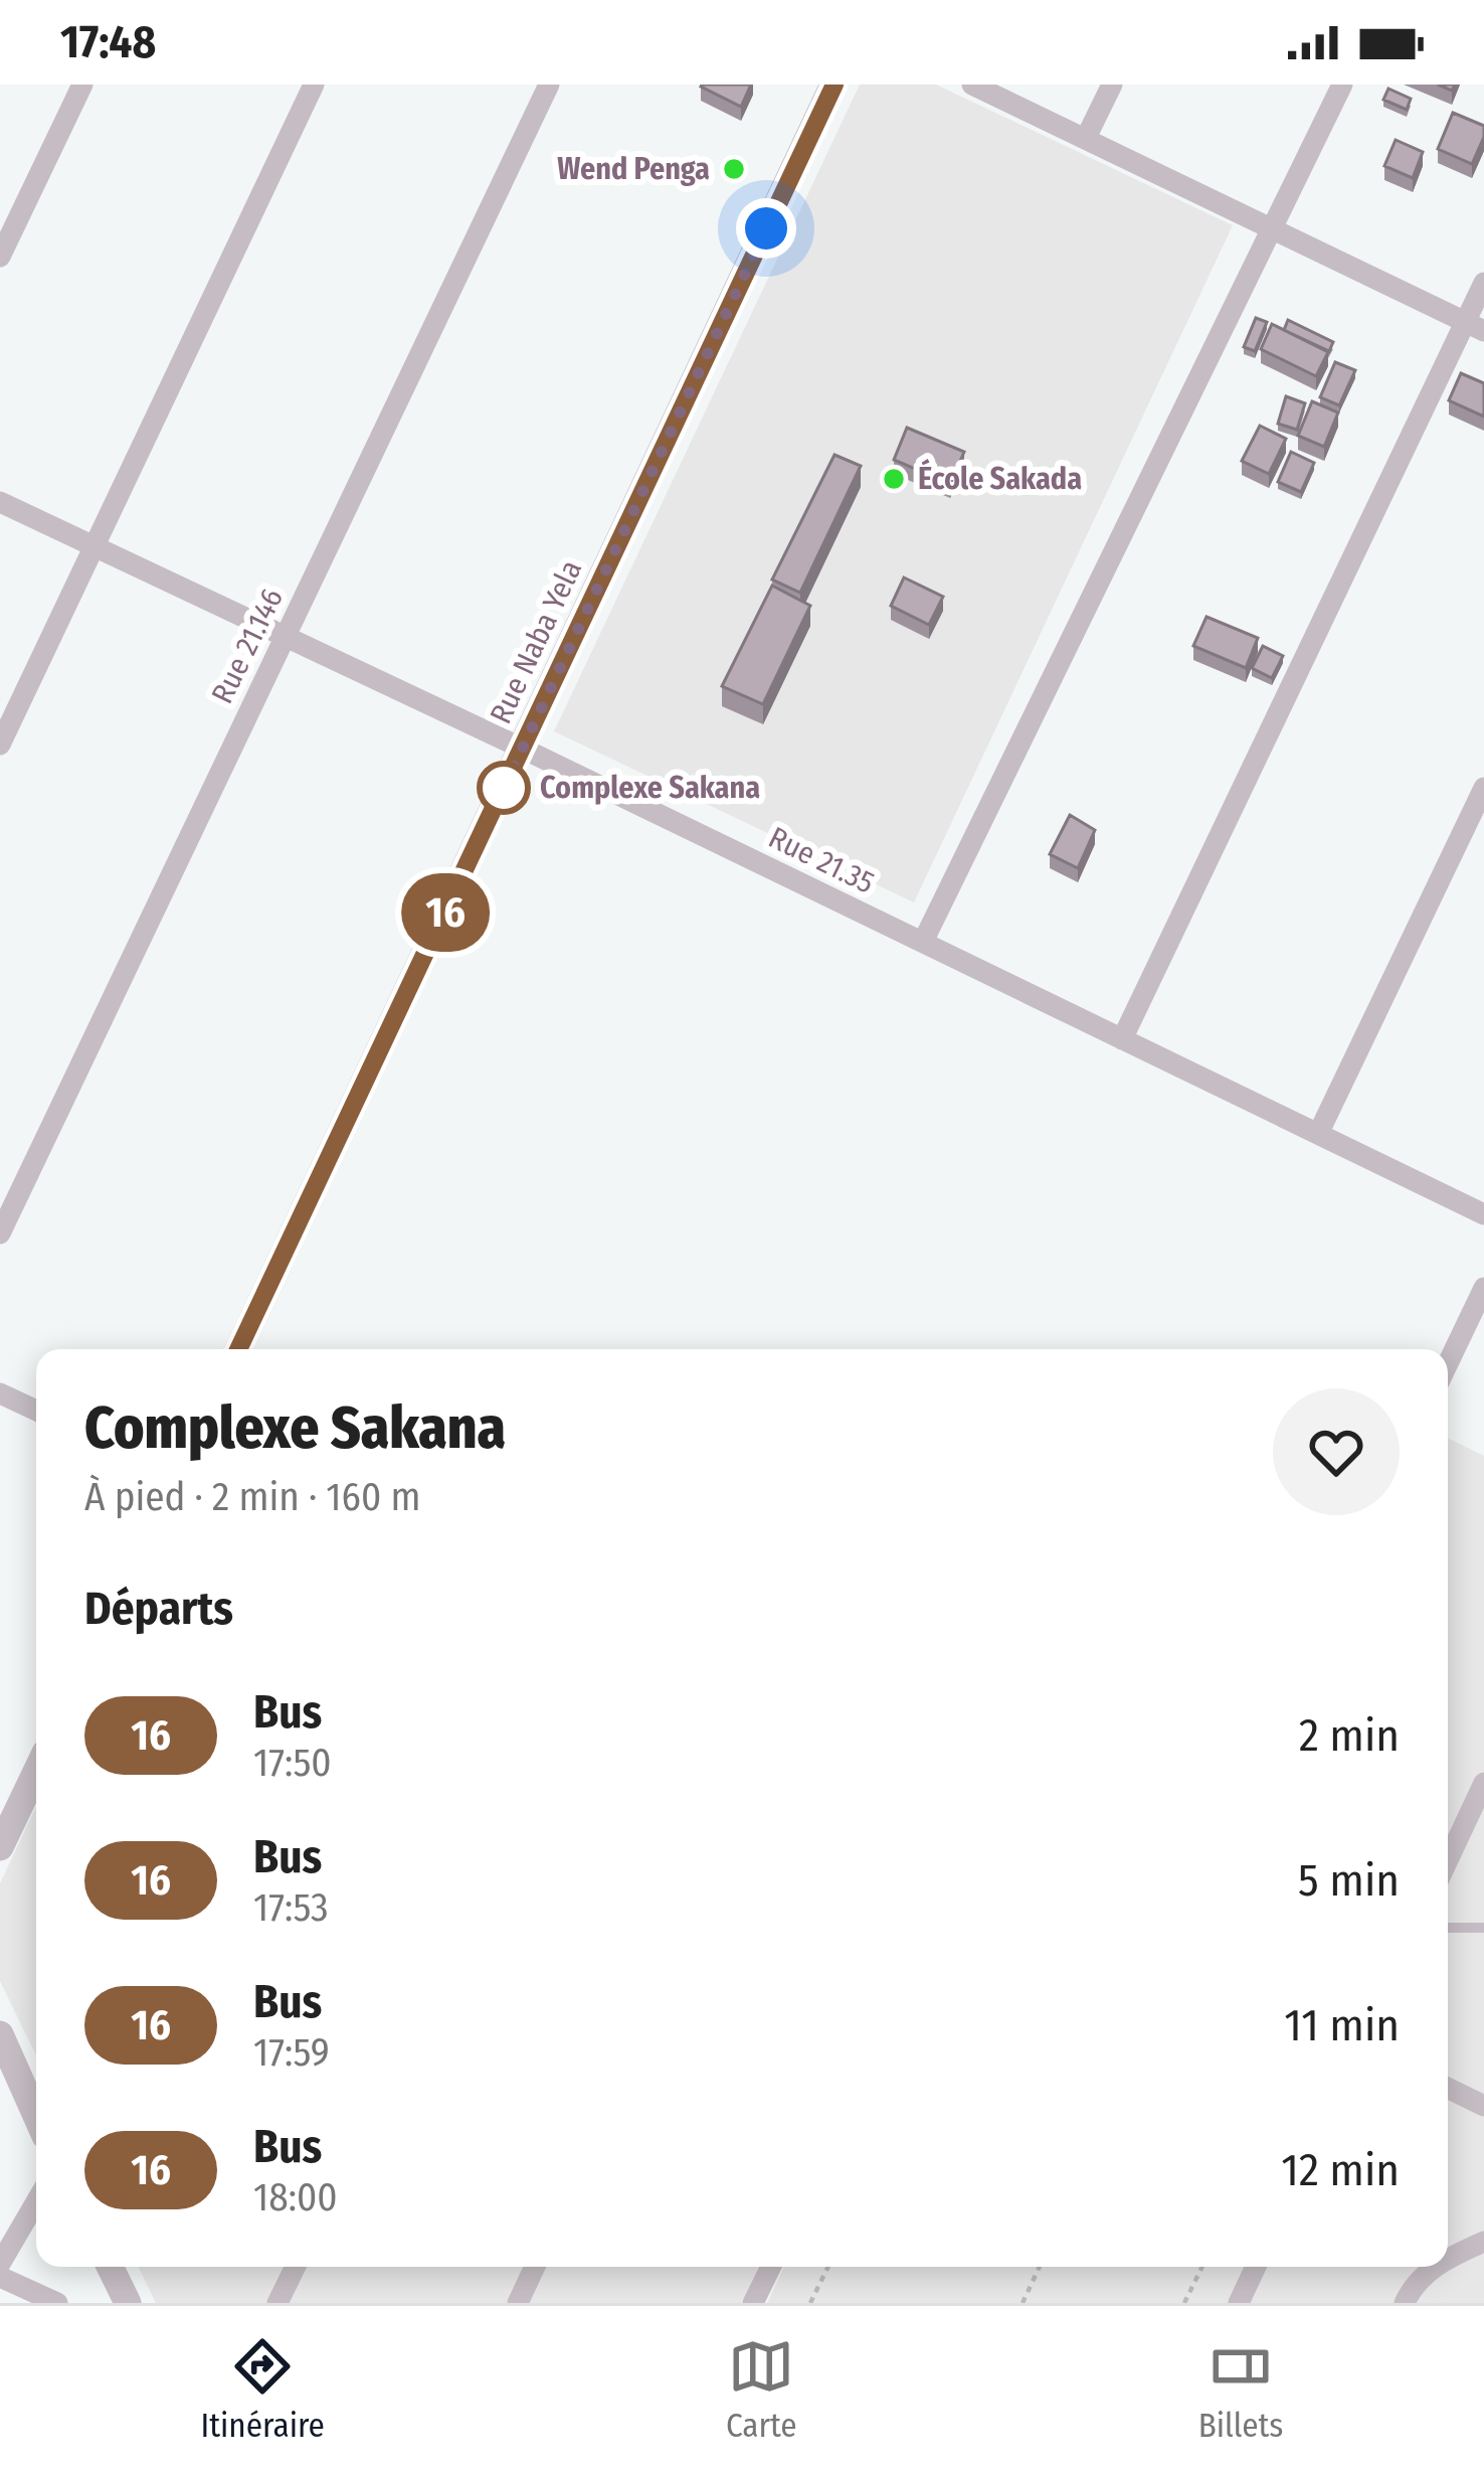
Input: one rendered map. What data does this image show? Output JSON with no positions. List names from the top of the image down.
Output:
{
  "streets": {
    "street": ["Rue Naba Yela", "Rue 21.146", "Rue 21.35"]
  },
  "crossings": [
    ["Rue Naba Yela", "Rue 21.35"],
    ["Rue 21.146", "Rue 21.35"]
  ],
  "places": ["Wend Penga", "École Sakada", "Complexe Sakana"],
  "lines": ["bus line 16"],
  "page": {
    "status": "17:48",
    "on_map": "16",
    "heading": [
      ["Complexe Sakana", "À pied · 2 min · 160 m"],
      "Départs"
    ],
    "list": [
      {
        "mark": "16",
        "name": "Bus",
        "note": "17:50",
        "value": "2 min"
      },
      {
        "mark": "16",
        "name": "Bus",
        "note": "17:53",
        "value": "5 min"
      },
      {
        "mark": "16",
        "name": "Bus",
        "note": "17:59",
        "value": "11 min"
      },
      {
        "mark": "16",
        "name": "Bus",
        "note": "18:00",
        "value": "12 min"
      }
    ],
    "tabs": ["Itinéraire", "Carte", "Billets"]
  }
}
